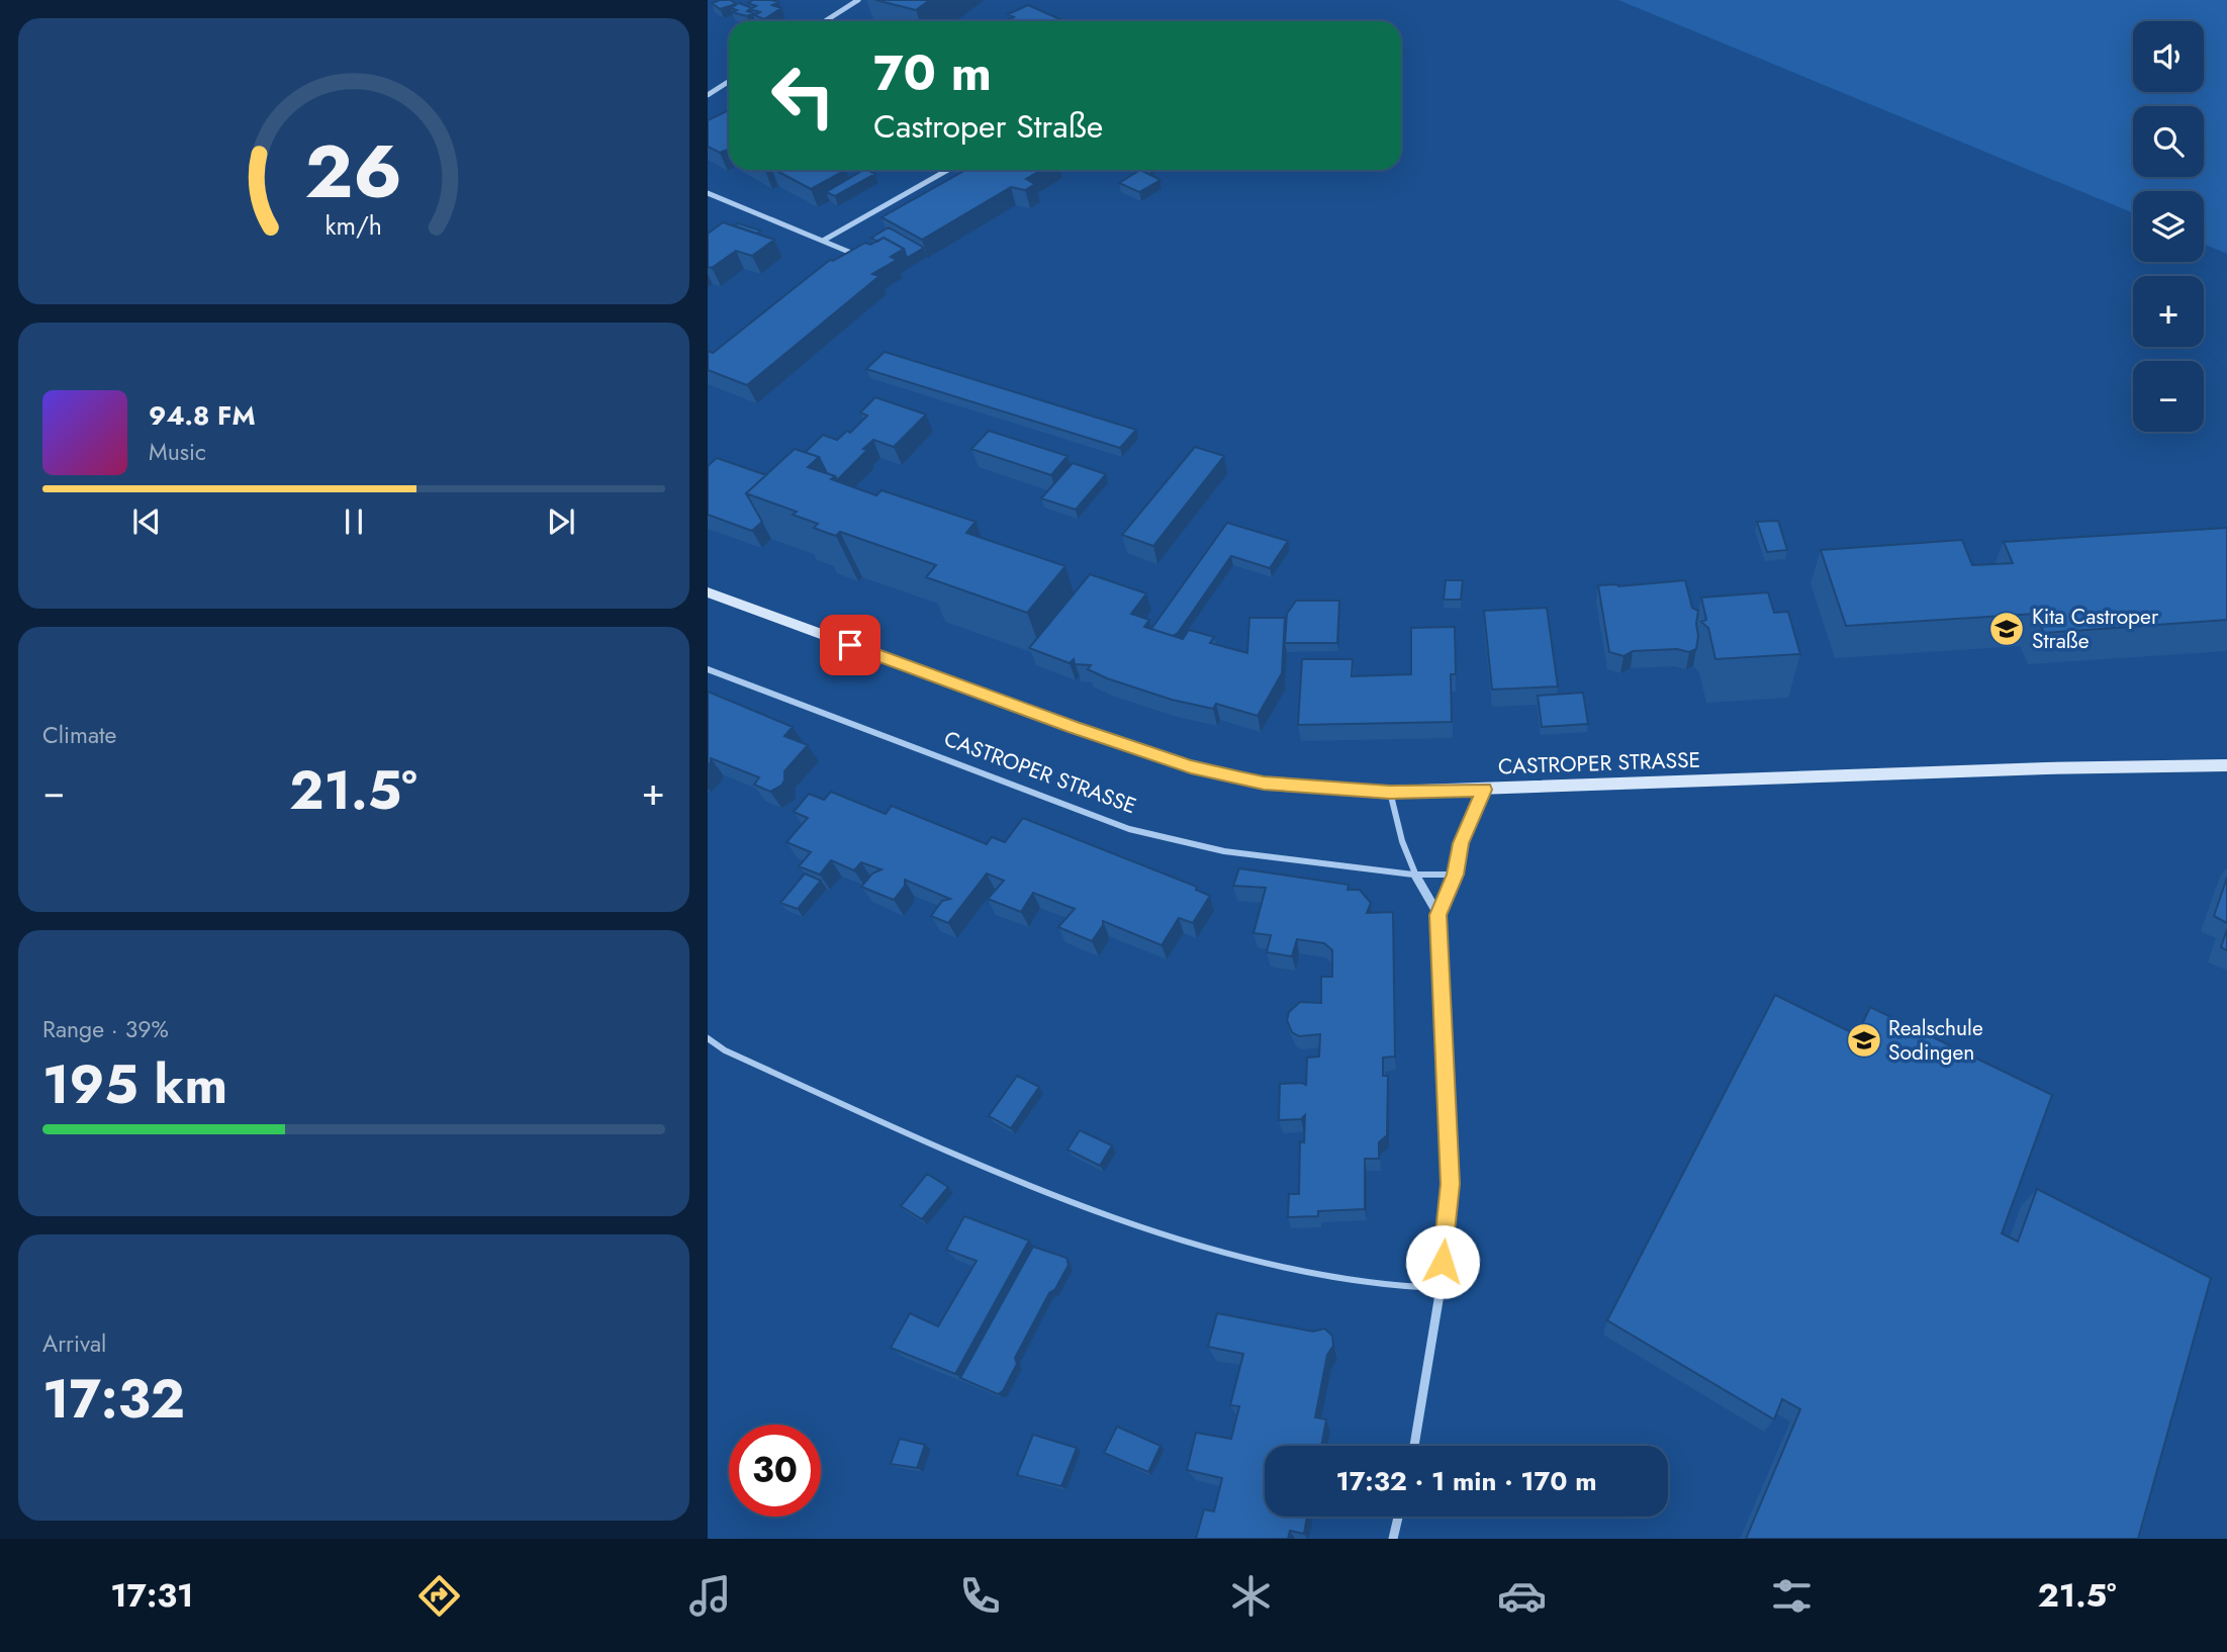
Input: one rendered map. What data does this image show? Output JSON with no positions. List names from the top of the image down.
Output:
{
  "streets": {
    "main road": ["CASTROPER STRASSE"]
  },
  "places": {
    "school or university": ["Kita Castroper Straße", "Realschule Sodingen"]
  },
  "page": {
    "map_buttons": ["+", "−"],
    "turn": ["70 m", "Castroper Straße"],
    "song": ["94.8 FM", "Music"],
    "tile": [
      "Climate",
      ["Range · 39%", "195 km"],
      ["Arrival", "17:32"]
    ],
    "heat": ["−", "21.5°", "+"],
    "limit": "30",
    "trip": "17:32 · 1 min · 170 m",
    "tabs": ["17:31", "21.5°"],
    "gauge": ["26", "km/h"]
  }
}
